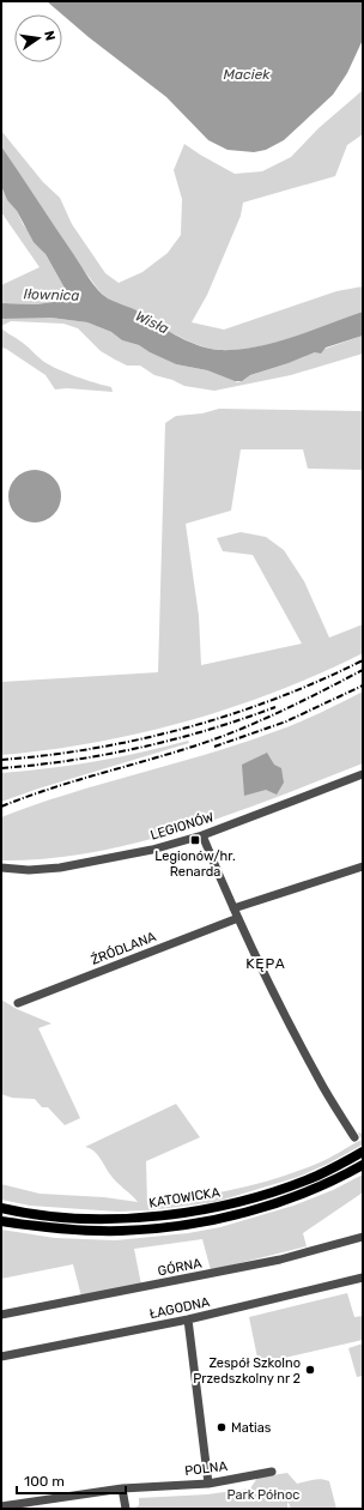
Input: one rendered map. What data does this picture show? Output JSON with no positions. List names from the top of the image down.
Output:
{
  "streets": {
    "main road": ["KATOWICKA"],
    "street": [
      "LEGIONÓW",
      "ŹRÓDLANA",
      "GÓRNA",
      "ŁAGODNA",
      "POLNA"
    ]
  },
  "districts": ["KĘPA"],
  "water": ["Maciek", "Iłownica", "Wisła"],
  "parks": ["Park Północ"],
  "places": {
    "transit": ["Legionów/hr. Renarda"],
    "other": ["Zespół Szkolno Przedszkolny nr 2", "Matias"]
  },
  "scale_bar": "100 m",
  "north": "right"
}
